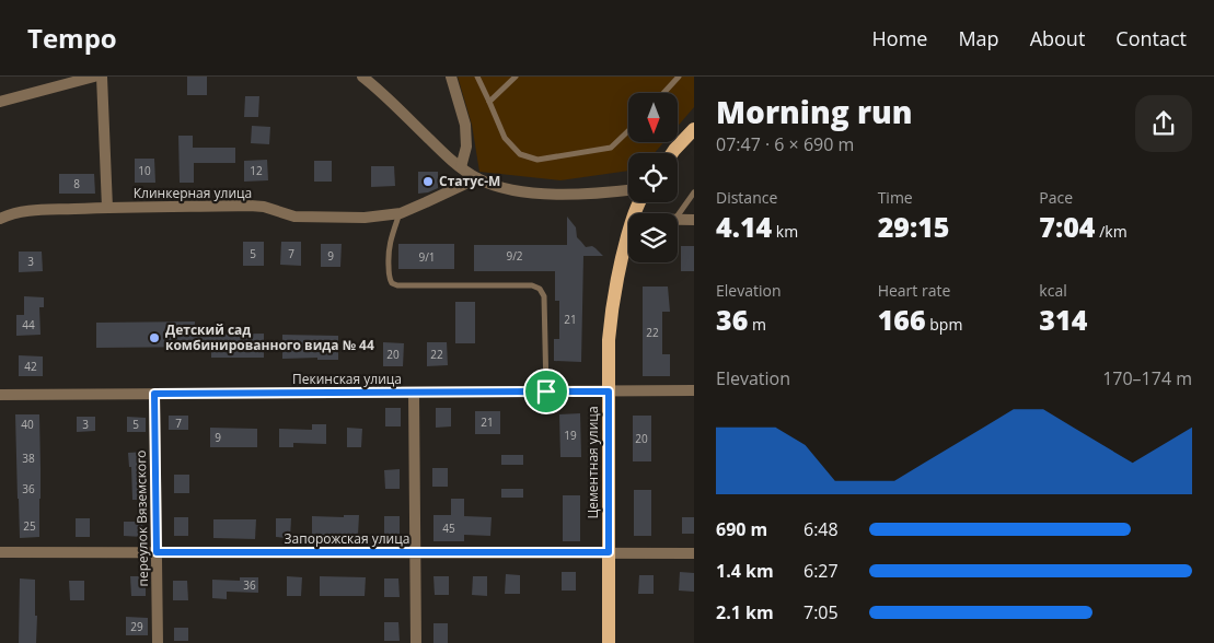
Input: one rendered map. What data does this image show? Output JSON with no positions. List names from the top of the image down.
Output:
{
  "streets": {
    "main road": ["Цементная улица"],
    "street": [
      "Клинкерная улица",
      "Пекинская улица",
      "переулок Вяземского",
      "Запорожская улица"
    ]
  },
  "crossings": [
    ["Пекинская улица", "Цементная улица"],
    ["Пекинская улица", "переулок Вяземского"],
    ["Цементная улица", "Запорожская улица"],
    ["переулок Вяземского", "Запорожская улица"]
  ],
  "places": ["Статус-М", "Детский сад комбинированного вида № 44"],
  "house_numbers": [
    "10",
    "12",
    "8",
    "5",
    "7",
    "9",
    "9/2",
    "9/1",
    "3",
    "21",
    "44",
    "22",
    "20",
    "22",
    "42",
    "21",
    "7",
    "40",
    "3",
    "5",
    "19",
    "9",
    "20",
    "38",
    "36",
    "25",
    "45",
    "36",
    "29"
  ],
  "north": "bottom",
  "page": {
    "header": "Tempo",
    "nav": [
      "Home",
      "Map",
      "About",
      "Contact"
    ],
    "heading": ["Morning run", "07:47 · 6 × 690 m"],
    "stats": [
      ["Distance", "4.14 km"],
      ["Time", "29:15"],
      ["Pace", "7:04 /km"],
      ["Elevation", "36 m"],
      ["Heart rate", "166 bpm"],
      ["kcal", "314"]
    ],
    "chart": ["Elevation", "170–174 m"],
    "list": [
      {
        "name": "690 m",
        "note": "6:48"
      },
      {
        "name": "1.4 km",
        "note": "6:27"
      },
      {
        "name": "2.1 km",
        "note": "7:05"
      }
    ]
  }
}
